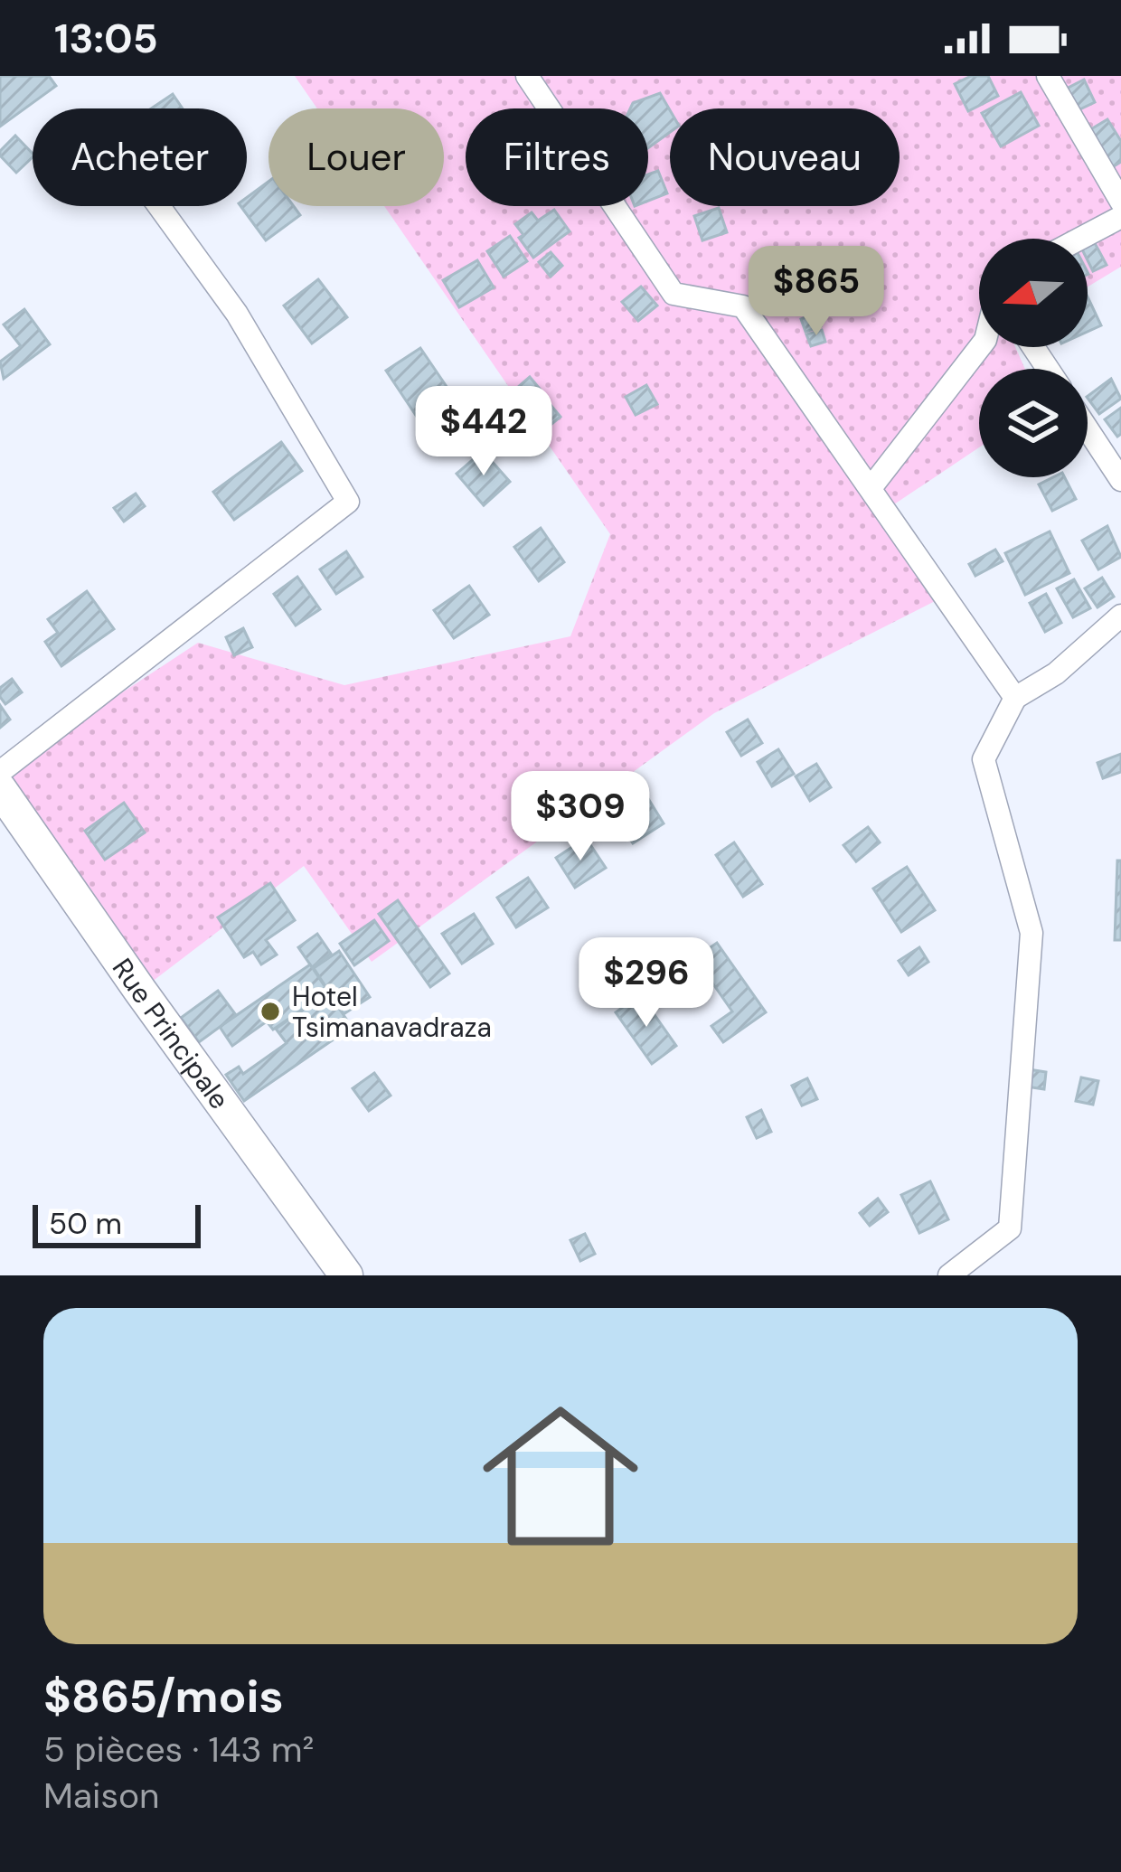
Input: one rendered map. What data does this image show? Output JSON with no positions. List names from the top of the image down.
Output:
{
  "streets": {
    "main road": ["Rue Principale"]
  },
  "places": ["Hotel Tsimanavadraza"],
  "scale_bar": "50 m",
  "north": "left",
  "page": {
    "status": "13:05",
    "chip": [
      "Acheter",
      "Louer",
      "Filtres",
      "Nouveau"
    ],
    "price": [
      "$865",
      "$442",
      "$309",
      "$296"
    ],
    "scale": "50 m",
    "list": [
      {
        "name": "$865/mois",
        "note": "5 pièces · 143 m² · Maison"
      }
    ]
  }
}
